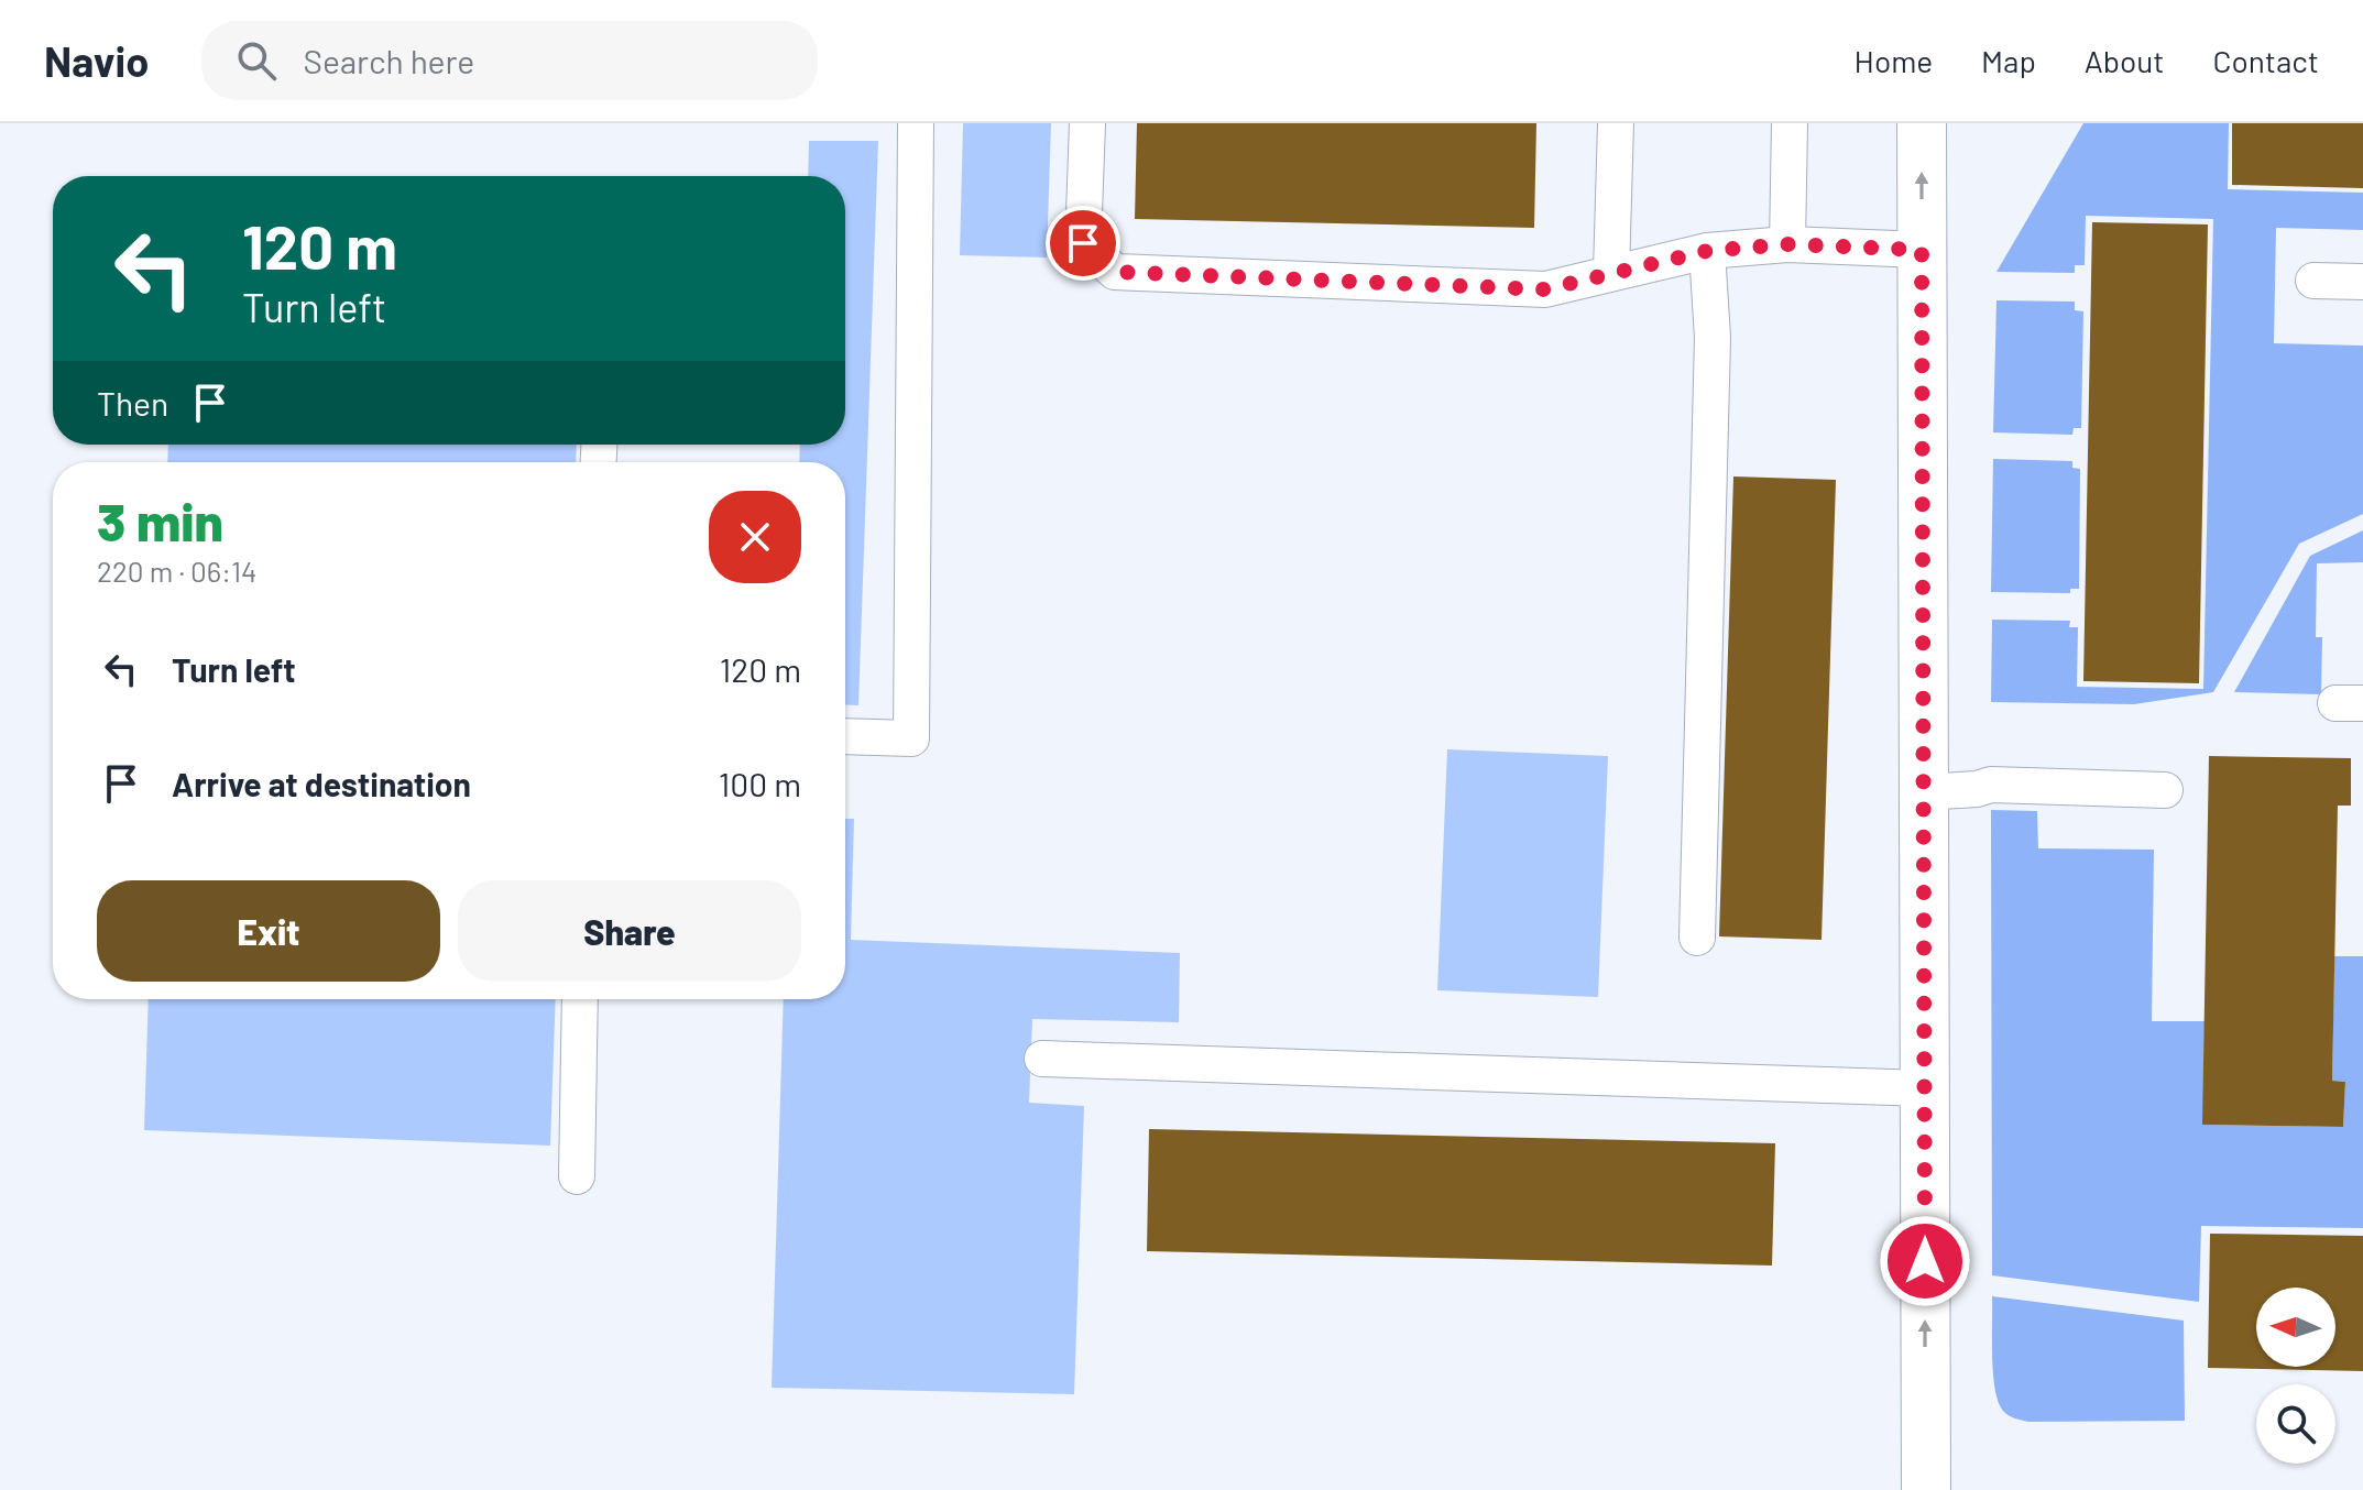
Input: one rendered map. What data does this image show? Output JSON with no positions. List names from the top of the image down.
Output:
{
  "north": "left",
  "page": {
    "header": "Navio",
    "search": "Search here",
    "nav": [
      "Home",
      "Map",
      "About",
      "Contact"
    ],
    "turn": ["120 m", "Turn left"],
    "then": "Then",
    "heading": ["3 min", "220 m · 06:14"],
    "list": [
      {
        "name": "Turn left",
        "value": "120 m"
      },
      {
        "name": "Arrive at destination",
        "value": "100 m"
      }
    ],
    "buttons": ["Exit", "Share"]
  }
}
